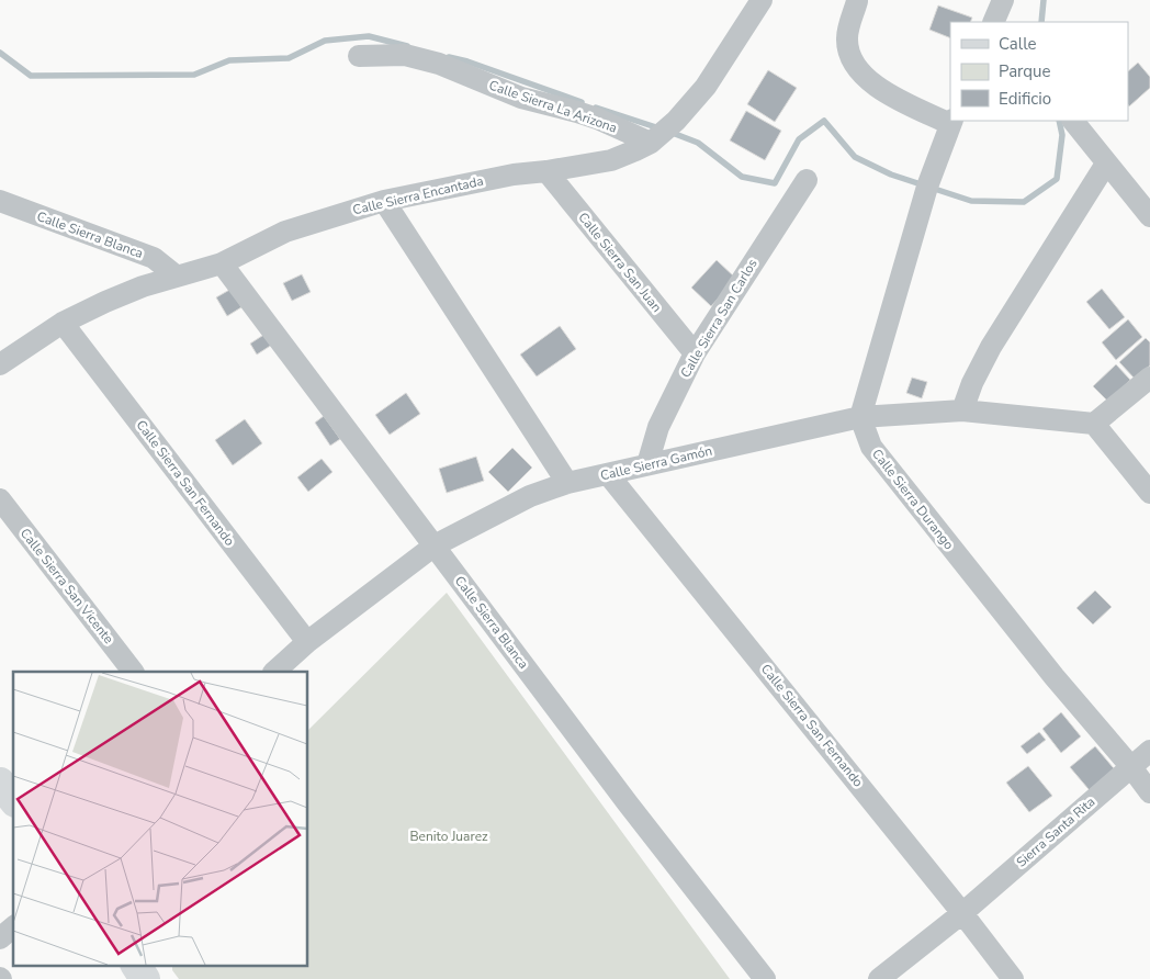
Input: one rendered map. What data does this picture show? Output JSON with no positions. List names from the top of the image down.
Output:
{
  "streets": {
    "street": [
      "Calle Sierra La Arizona",
      "Calle Sierra Encantada",
      "Calle Sierra Blanca",
      "Calle Sierra San Juan",
      "Calle Sierra San Carlos",
      "Calle Sierra Gamón",
      "Calle Sierra San Fernando",
      "Calle Sierra Durango",
      "Calle Sierra San Vicente",
      "Sierra Santa Rita"
    ]
  },
  "crossings": [
    ["Calle Sierra La Arizona", "Calle Sierra Encantada"],
    ["Calle Sierra Encantada", "Calle Sierra Blanca"],
    ["Calle Sierra Encantada", "Calle Sierra San Juan"],
    ["Calle Sierra Encantada", "Calle Sierra San Fernando"],
    ["Calle Sierra Blanca", "Calle Sierra Gamón"],
    ["Calle Sierra San Juan", "Calle Sierra San Carlos"],
    ["Calle Sierra San Carlos", "Calle Sierra Gamón"],
    ["Calle Sierra Gamón", "Calle Sierra San Fernando"],
    ["Calle Sierra Gamón", "Calle Sierra Durango"],
    ["Calle Sierra San Fernando", "Sierra Santa Rita"],
    ["Calle Sierra Durango", "Sierra Santa Rita"]
  ],
  "parks": ["Benito Juarez"],
  "legend": ["Calle", "Parque", "Edificio"]
}
